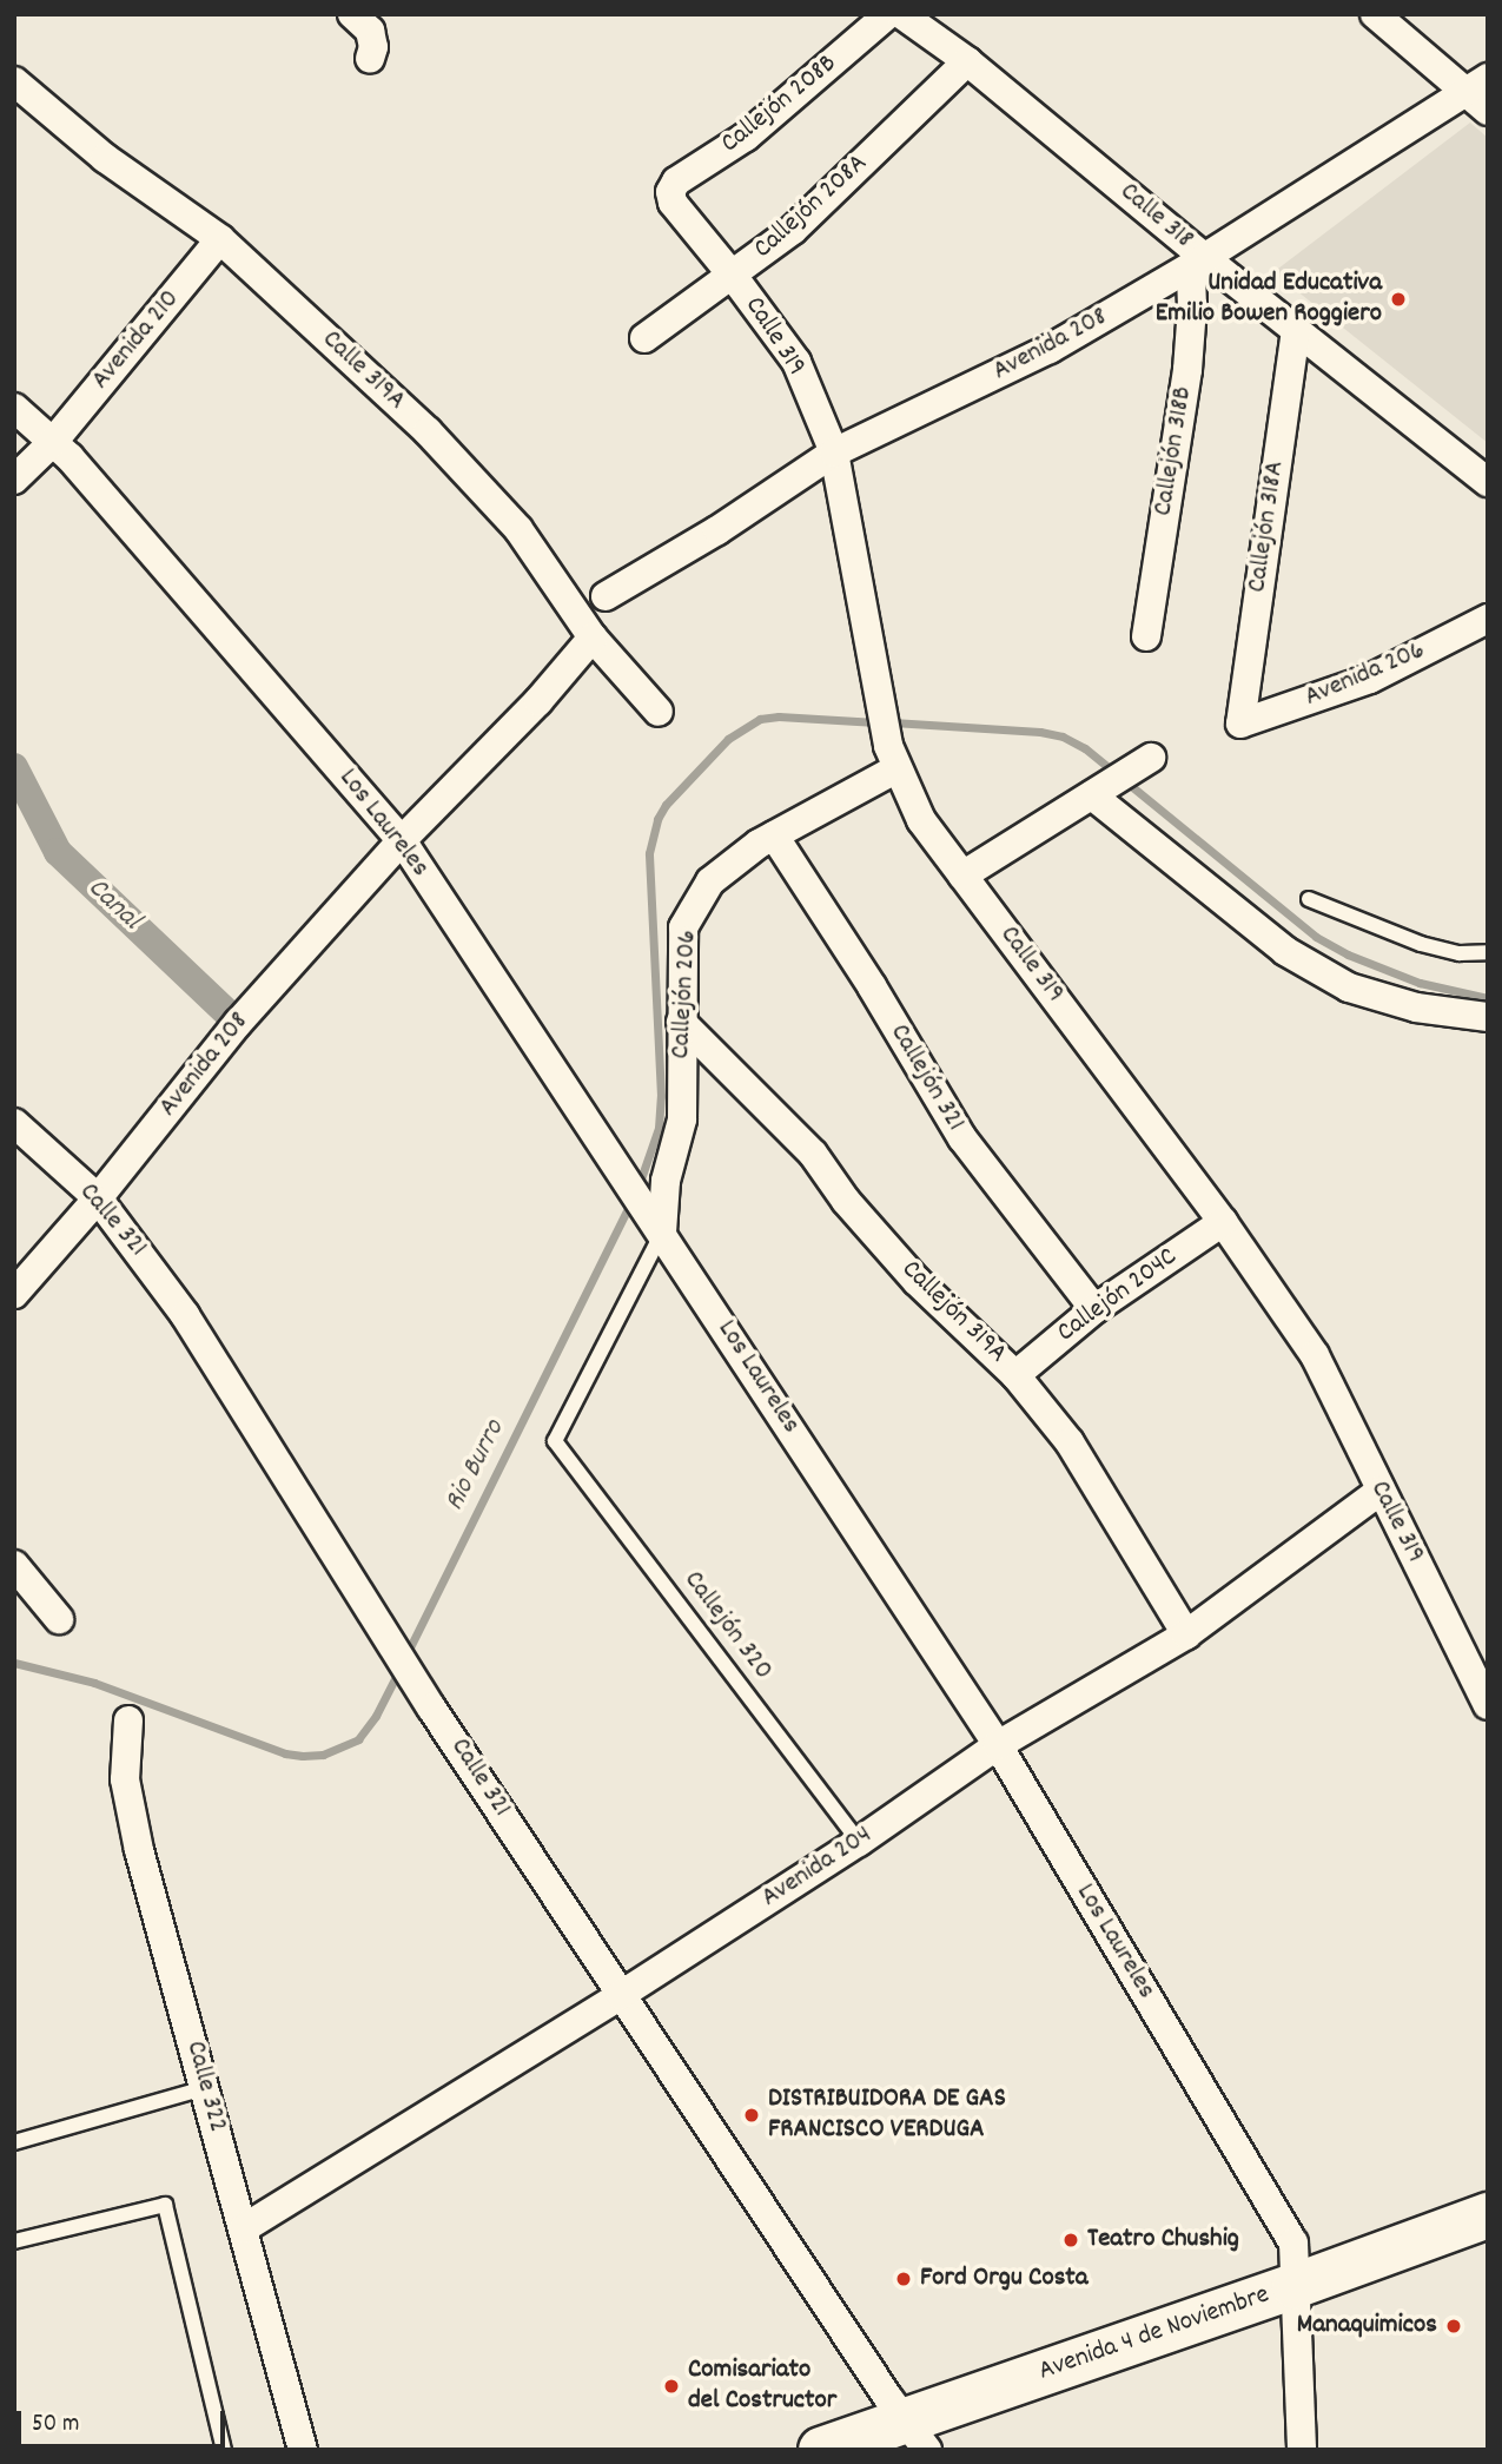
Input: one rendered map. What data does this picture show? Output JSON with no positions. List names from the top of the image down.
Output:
{
  "streets": {
    "main road": ["Avenida 4 de Noviembre"],
    "street": [
      "Callejón 208B",
      "Callejón 208A",
      "Calle 318",
      "Calle 319",
      "Avenida 210",
      "Avenida 208",
      "Calle 319A",
      "Callejón 318B",
      "Callejón 318A",
      "Avenida 206",
      "Los Laureles",
      "Callejón 206",
      "Callejón 321",
      "Calle 321",
      "Callejón 204C",
      "Callejón 319A",
      "Avenida 204",
      "Calle 322"
    ],
    "lane": ["Callejón 320"]
  },
  "crossings": [
    ["Callejón 208B", "Calle 319"],
    ["Callejón 208A", "Calle 318"],
    ["Callejón 208A", "Calle 319"],
    ["Calle 318", "Avenida 208"],
    ["Calle 318", "Callejón 318B"],
    ["Calle 318", "Callejón 318A"],
    ["Calle 319", "Avenida 208"],
    ["Calle 319", "Callejón 206"],
    ["Calle 319", "Callejón 204C"],
    ["Calle 319", "Avenida 204"],
    ["Avenida 210", "Calle 319A"],
    ["Avenida 210", "Los Laureles"],
    ["Avenida 208", "Calle 319A"],
    ["Avenida 208", "Callejón 318B"],
    ["Avenida 208", "Los Laureles"],
    ["Avenida 208", "Calle 321"],
    ["Callejón 318A", "Avenida 206"],
    ["Los Laureles", "Callejón 206"],
    ["Los Laureles", "Callejón 320"],
    ["Los Laureles", "Avenida 204"],
    ["Los Laureles", "Avenida 4 de Noviembre"],
    ["Callejón 206", "Callejón 321"],
    ["Callejón 206", "Callejón 319A"],
    ["Callejón 206", "Callejón 320"],
    ["Callejón 321", "Callejón 204C"],
    ["Calle 321", "Avenida 204"],
    ["Calle 321", "Avenida 4 de Noviembre"],
    ["Callejón 204C", "Callejón 319A"],
    ["Callejón 319A", "Avenida 204"],
    ["Callejón 320", "Avenida 204"],
    ["Avenida 204", "Calle 322"]
  ],
  "water": ["Canal", "Rio Burro"],
  "places": [
    "Unidad Educativa Emilio Bowen Roggiero",
    "DISTRIBUIDORA DE GAS FRANCISCO VERDUGA",
    "Teatro Chushig",
    "Ford Orgu Costa",
    "Manaquimicos",
    "Comisariato del Costructor"
  ],
  "scale_bar": "50 m"
}
